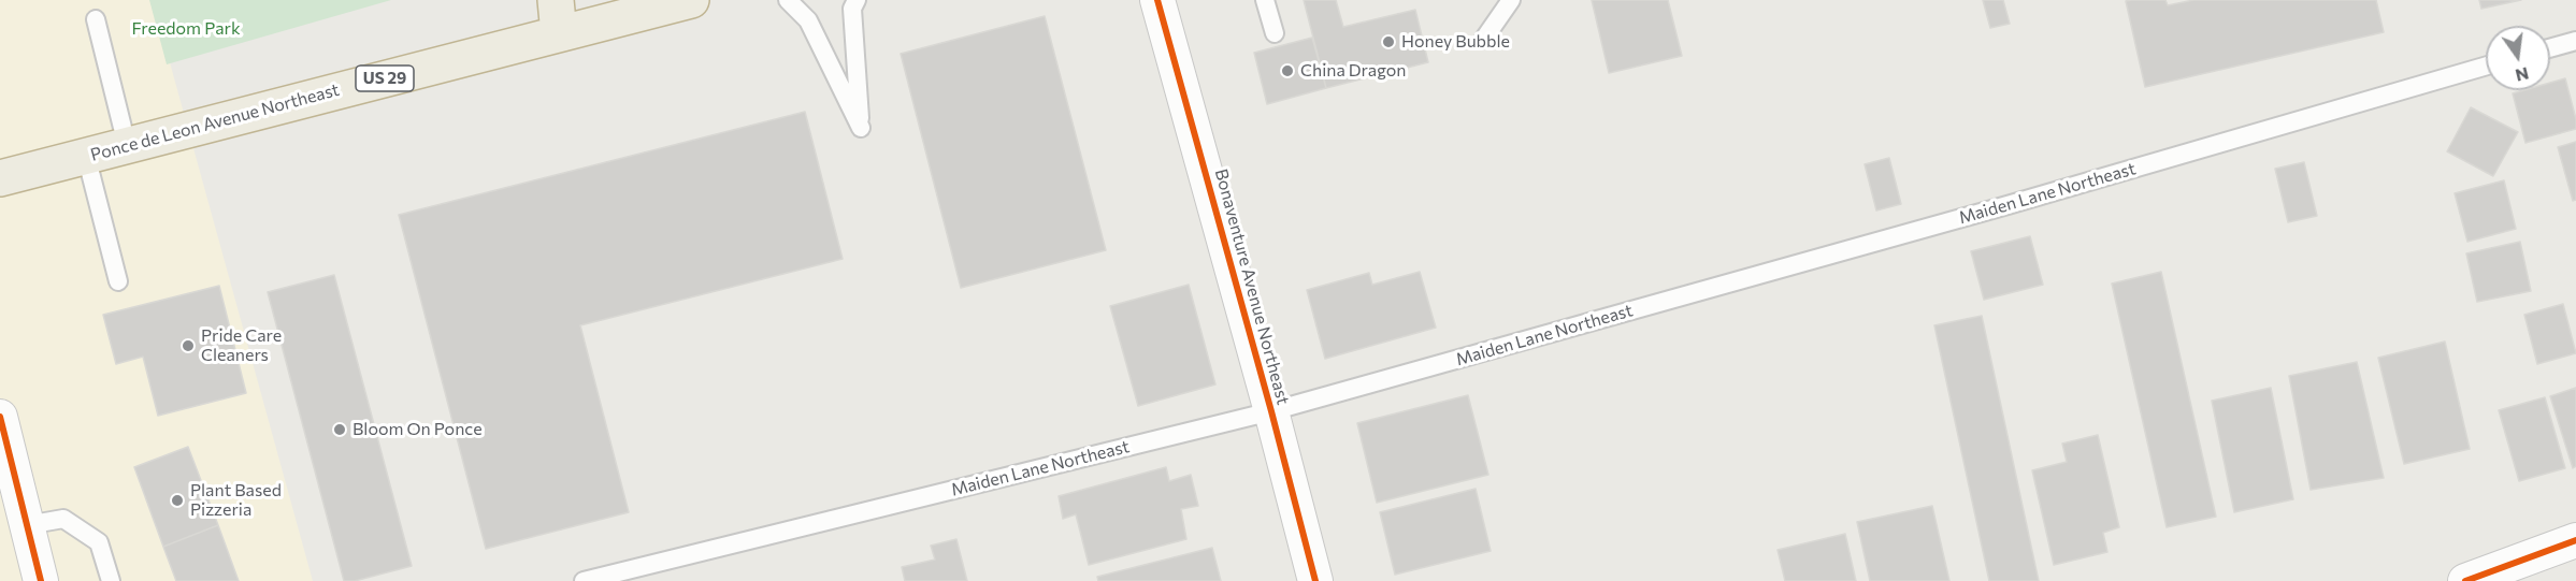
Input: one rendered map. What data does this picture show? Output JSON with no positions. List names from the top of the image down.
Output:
{
  "streets": {
    "highway": ["US 29", "Ponce de Leon Avenue Northeast"],
    "street": ["Bonaventure Avenue Northeast"],
    "lane": ["Maiden Lane Northeast"]
  },
  "crossings": [
    ["Maiden Lane Northeast", "Bonaventure Avenue Northeast"]
  ],
  "parks": ["Freedom Park"],
  "places": [
    "Honey Bubble",
    "China Dragon",
    "Pride Care Cleaners",
    "Bloom On Ponce",
    "Plant Based Pizzeria"
  ],
  "north": "bottom"
}
